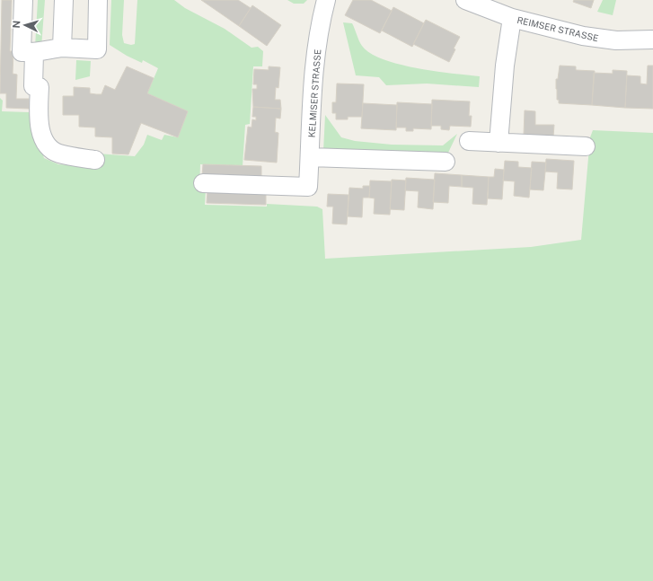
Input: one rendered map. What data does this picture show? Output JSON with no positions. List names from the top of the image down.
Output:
{
  "streets": {
    "street": ["REIMSER STRASSE", "KELMISER STRASSE"]
  },
  "north": "left"
}
